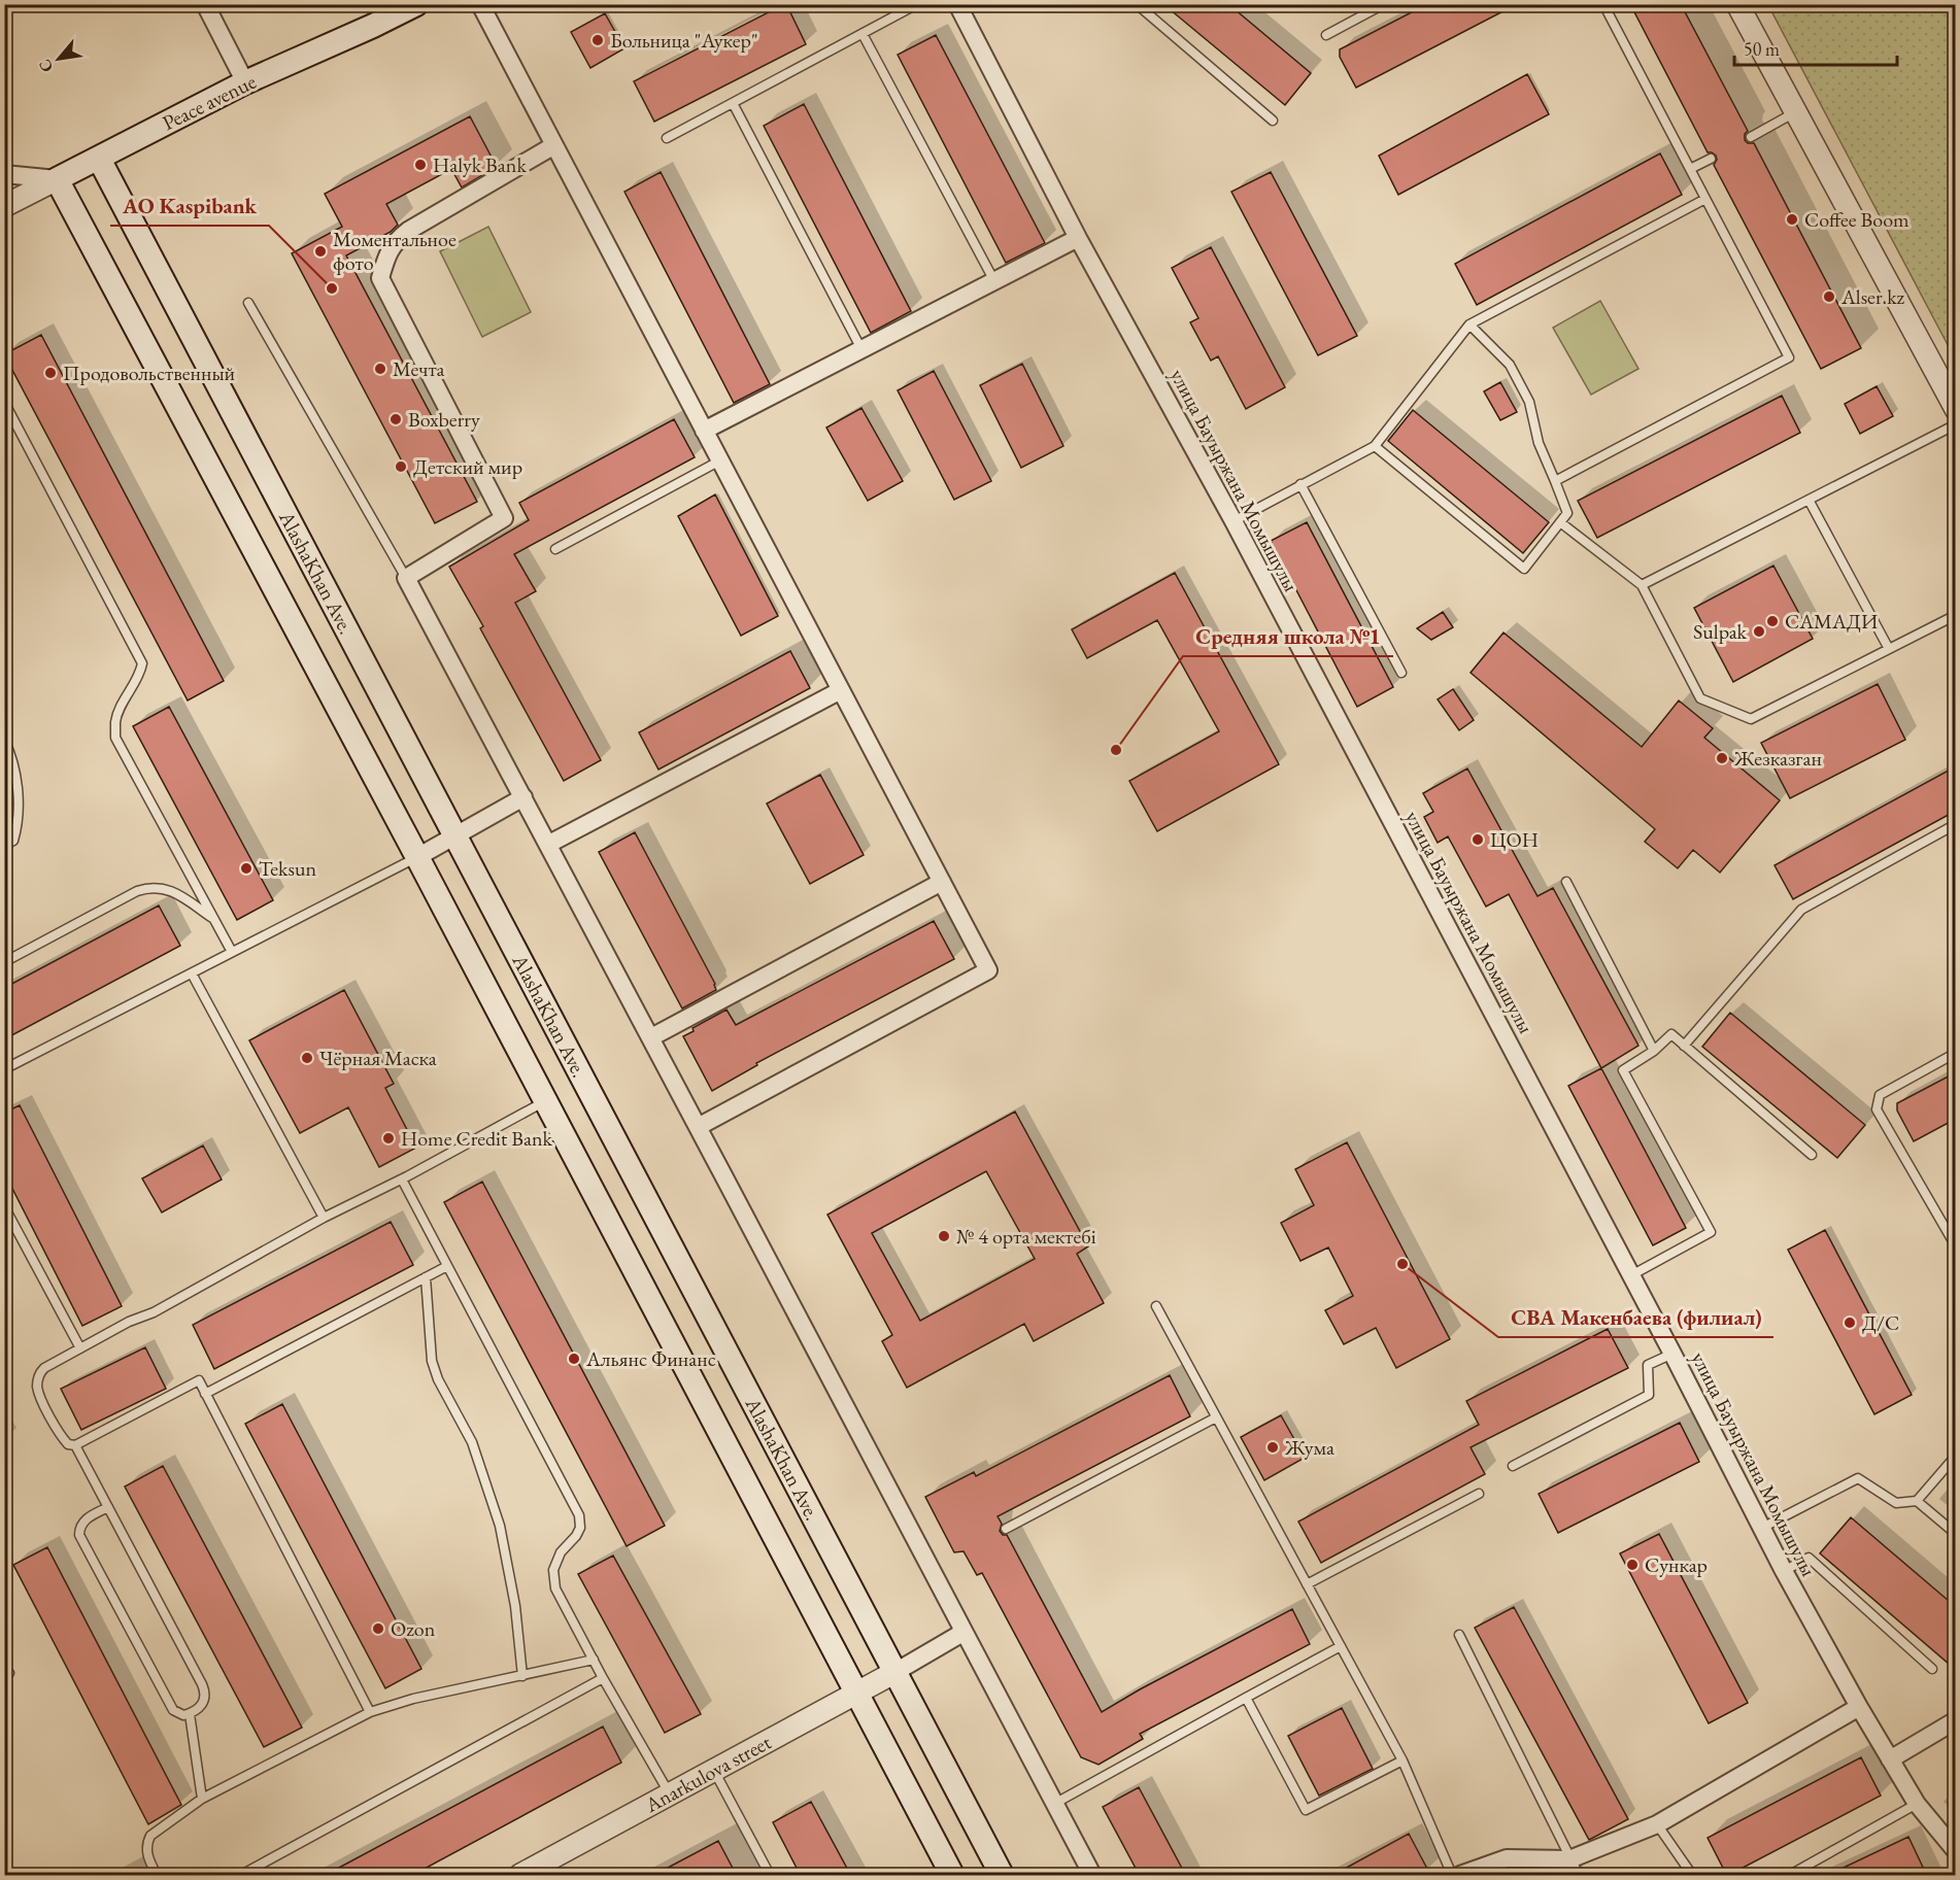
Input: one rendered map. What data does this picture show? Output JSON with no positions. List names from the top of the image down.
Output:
{
  "streets": {
    "main road": ["Peace avenue", "AlashaKhan Ave."],
    "street": ["улица Бауыржана Момышулы", "Anarkulova street"]
  },
  "crossings": [
    ["Peace avenue", "AlashaKhan Ave."],
    ["AlashaKhan Ave.", "Anarkulova street"]
  ],
  "places": [
    "Больница \"Аукер\"",
    "Halyk Bank",
    "Coffee Boom",
    "Моментальное фото",
    "AO Kaspibank",
    "Alser.kz",
    "Мечта",
    "Продовольственный",
    "Boxberry",
    "Детский мир",
    "САМАДИ",
    "Sulpak",
    "Средняя школа №1",
    "Жезказган",
    "ЦОН",
    "Teksun",
    "Чёрная Маска",
    "Home Credit Bank",
    "№ 4 орта мектебі",
    "СВА Макенбаева (филиал)",
    "Д/С",
    "Альянс Финанс",
    "Жума",
    "Сункар",
    "Ozon"
  ],
  "scale_bar": "50 m",
  "north": "bottom left"
}
